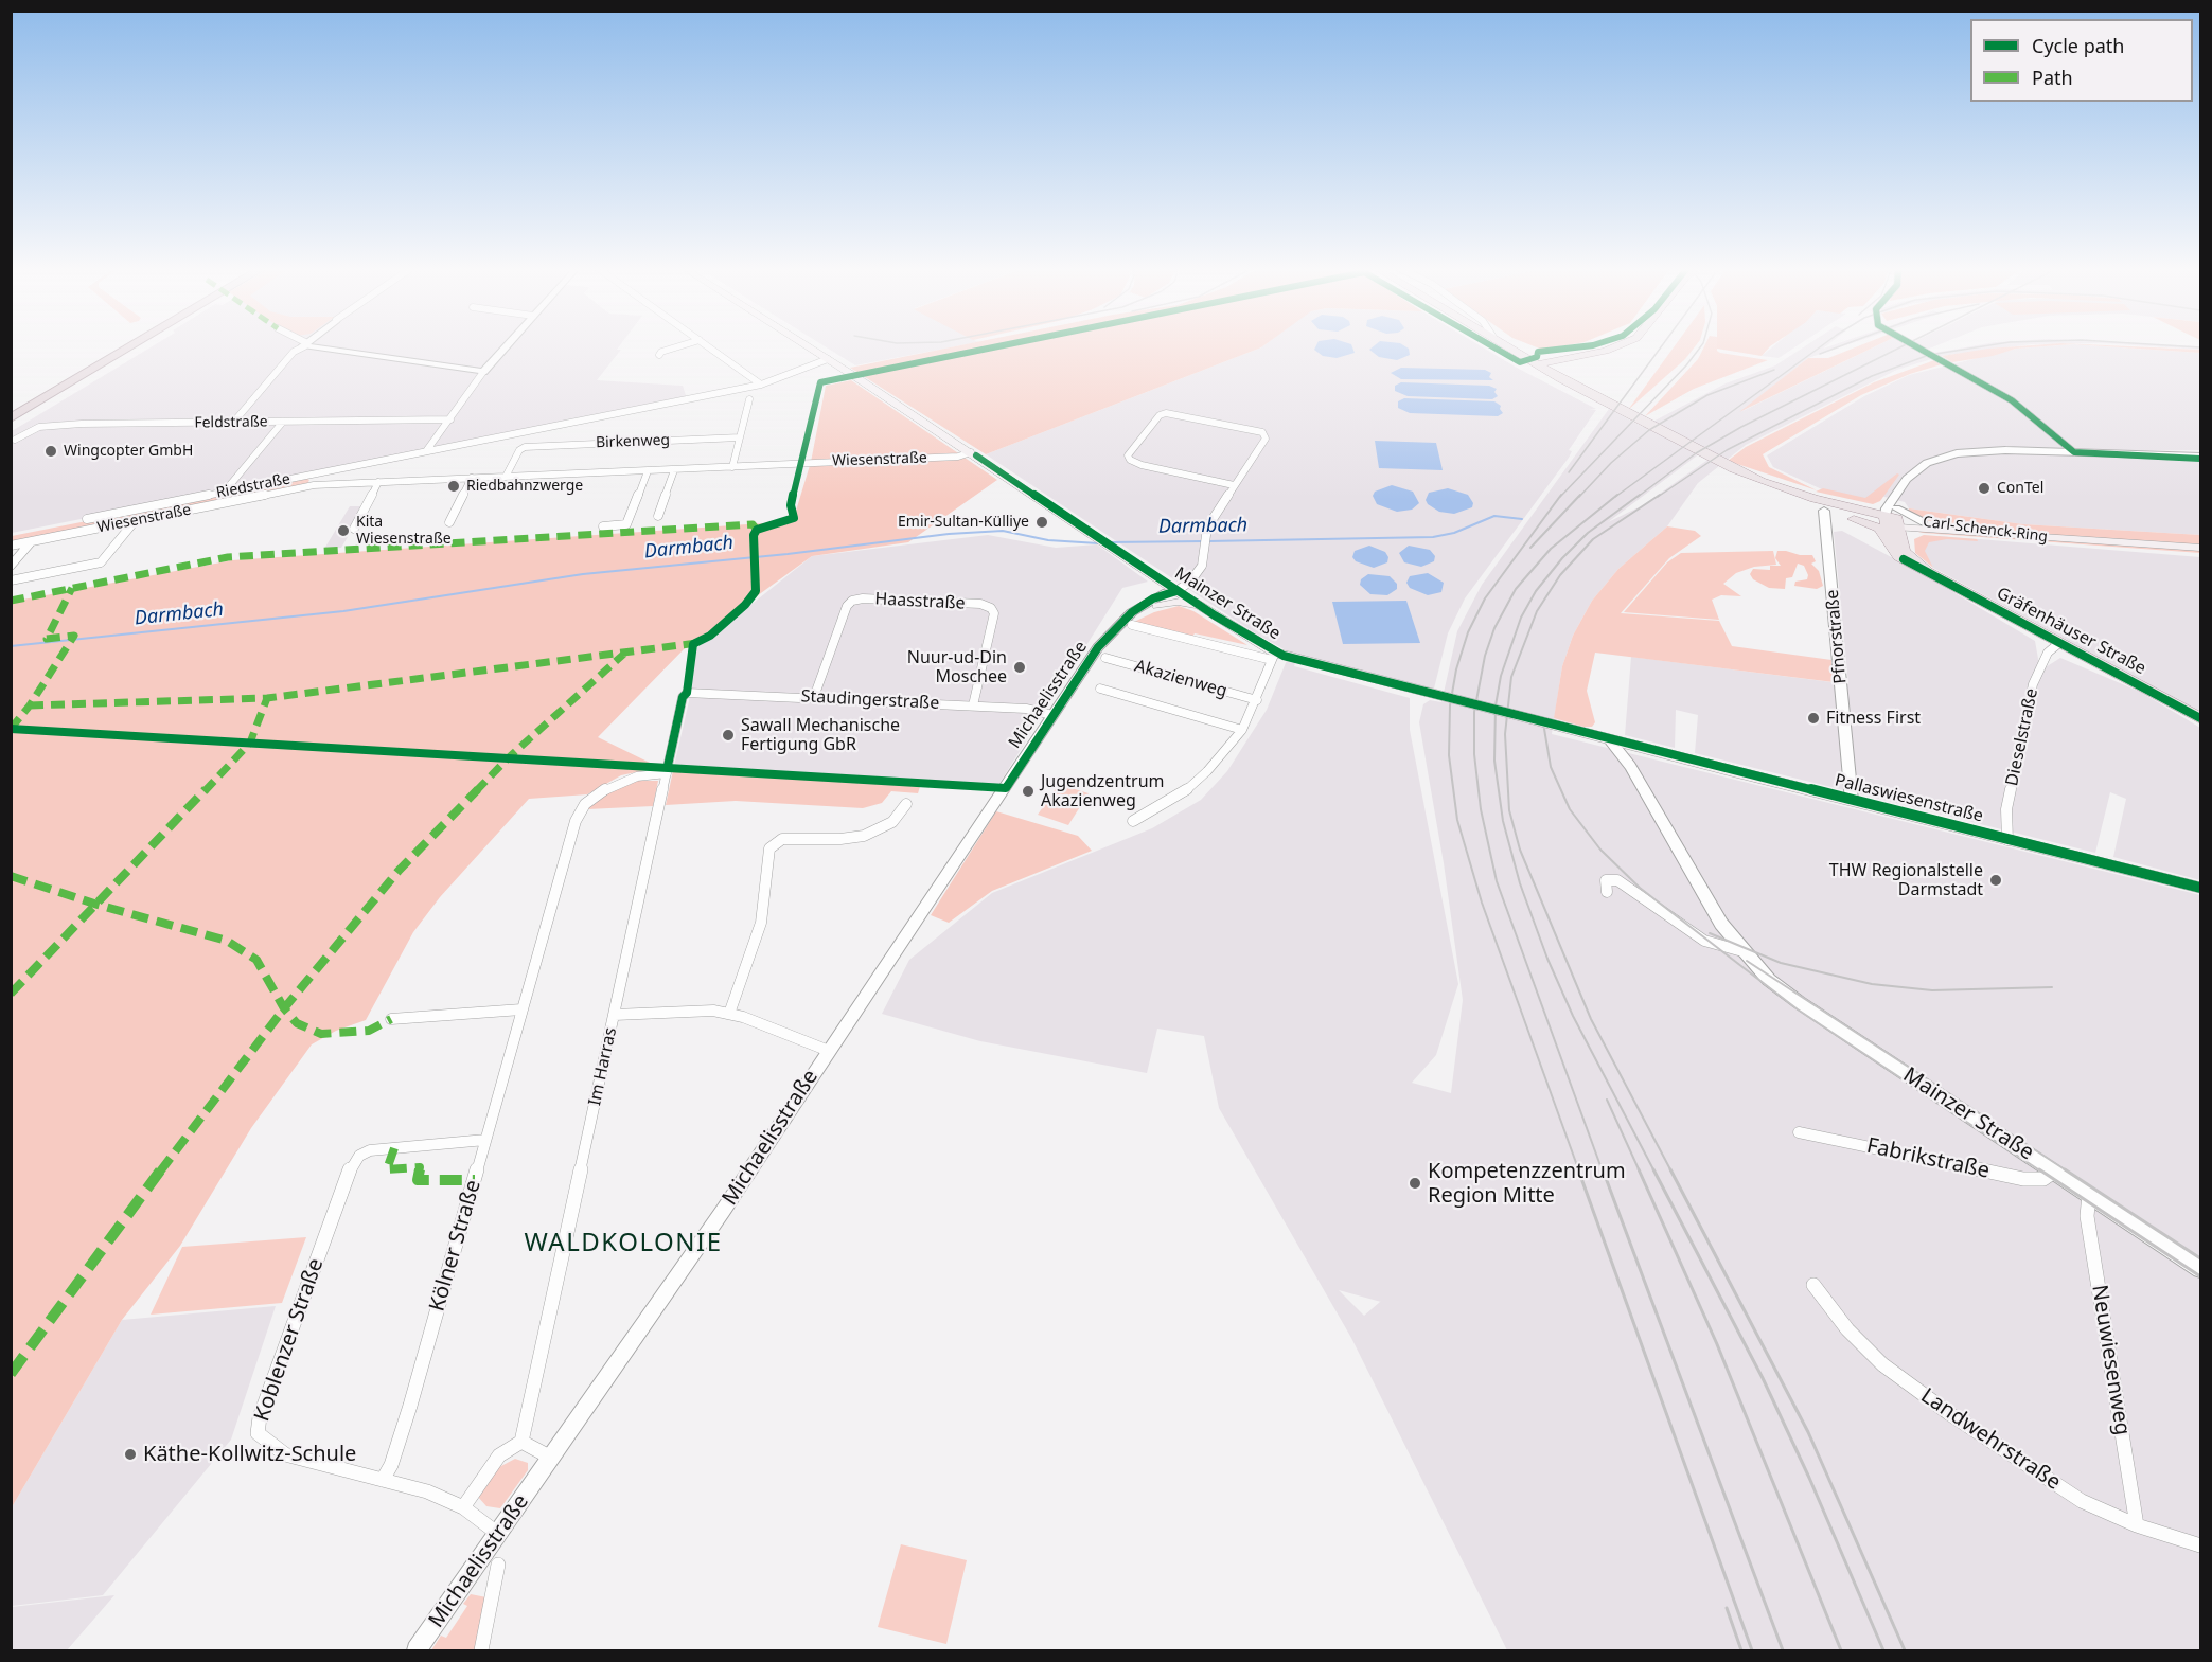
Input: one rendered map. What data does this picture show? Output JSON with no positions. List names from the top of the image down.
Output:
{
  "streets": {
    "main road": [
      "Carl-Schenck-Ring",
      "Mainzer Straße",
      "Gräfenhäuser Straße",
      "Pallaswiesenstraße"
    ],
    "street": [
      "Feldstraße",
      "Birkenweg",
      "Wiesenstraße",
      "Riedstraße",
      "Haasstraße",
      "Pfnorstraße",
      "Akazienweg",
      "Michaelisstraße",
      "Staudingerstraße",
      "Dieselstraße",
      "Im Harras",
      "Fabrikstraße",
      "Kölner Straße",
      "Koblenzer Straße",
      "Neuwiesenweg",
      "Landwehrstraße"
    ]
  },
  "crossings": [
    ["Feldstraße", "Riedstraße"],
    ["Birkenweg", "Wiesenstraße"],
    ["Wiesenstraße", "Mainzer Straße"],
    ["Riedstraße", "Mainzer Straße"],
    ["Carl-Schenck-Ring", "Gräfenhäuser Straße"],
    ["Haasstraße", "Staudingerstraße"],
    ["Mainzer Straße", "Michaelisstraße"],
    ["Mainzer Straße", "Pallaswiesenstraße"],
    ["Mainzer Straße", "Fabrikstraße"],
    ["Mainzer Straße", "Neuwiesenweg"],
    ["Gräfenhäuser Straße", "Pfnorstraße"],
    ["Gräfenhäuser Straße", "Dieselstraße"],
    ["Pfnorstraße", "Pallaswiesenstraße"],
    ["Michaelisstraße", "Staudingerstraße"],
    ["Michaelisstraße", "Koblenzer Straße"],
    ["Staudingerstraße", "Im Harras"],
    ["Dieselstraße", "Pallaswiesenstraße"],
    ["Im Harras", "Kölner Straße"],
    ["Kölner Straße", "Koblenzer Straße"],
    ["Neuwiesenweg", "Landwehrstraße"]
  ],
  "districts": ["WALDKOLONIE"],
  "water": ["Darmbach"],
  "places": [
    "Wingcopter GmbH",
    "Riedbahnzwerge",
    "ConTel",
    "Emir-Sultan-Külliye",
    "Kita Wiesenstraße",
    "Nuur-ud-Din Moschee",
    "Fitness First",
    "Sawall Mechanische Fertigung GbR",
    "Jugendzentrum Akazienweg",
    "THW Regionalstelle Darmstadt",
    "Kompetenzzentrum Region Mitte",
    "Käthe-Kollwitz-Schule"
  ],
  "legend": ["Cycle path", "Path"]
}
